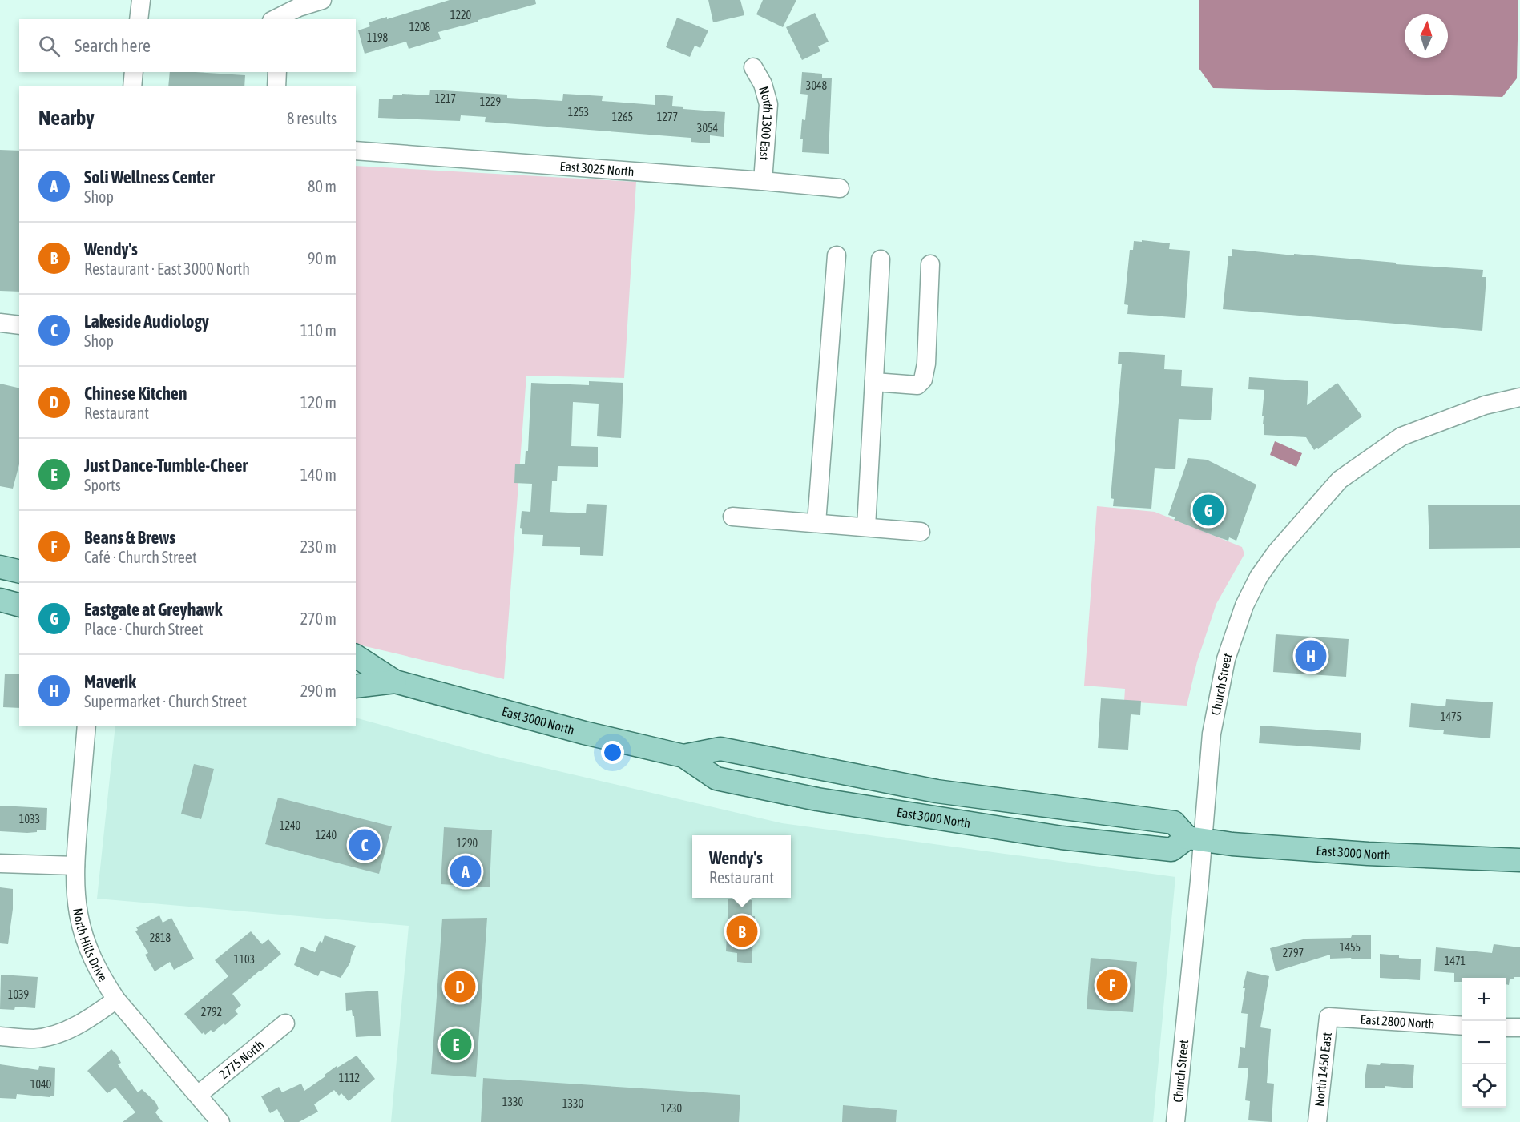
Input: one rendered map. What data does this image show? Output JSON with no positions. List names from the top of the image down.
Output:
{
  "streets": {
    "main road": ["East 3000 North"],
    "street": [
      "North 1300 East",
      "East 3025 North",
      "Church Street",
      "North Hills Drive",
      "East 2800 North",
      "2775 North",
      "North 1450 East"
    ]
  },
  "crossings": [
    ["North 1300 East", "East 3025 North"],
    ["Church Street", "East 3000 North"],
    ["North Hills Drive", "2775 North"],
    ["East 2800 North", "North 1450 East"]
  ],
  "house_numbers": [
    "1220",
    "1208",
    "1198",
    "3048",
    "1217",
    "1229",
    "1253",
    "1265",
    "1277",
    "3054",
    "1475",
    "1033",
    "1240",
    "1240",
    "1290",
    "2818",
    "1455",
    "2797",
    "1103",
    "1471",
    "1039",
    "2792",
    "1112",
    "1040",
    "1330",
    "1330",
    "1230"
  ],
  "north": "top",
  "page": {
    "search": "Search here",
    "heading": ["Nearby", "8 results"],
    "list": [
      {
        "mark": "A",
        "name": "Soli Wellness Center",
        "note": "Shop",
        "value": "80 m"
      },
      {
        "mark": "B",
        "name": "Wendy's",
        "note": "Restaurant · East 3000 North",
        "value": "90 m"
      },
      {
        "mark": "C",
        "name": "Lakeside Audiology",
        "note": "Shop",
        "value": "110 m"
      },
      {
        "mark": "D",
        "name": "Chinese Kitchen",
        "note": "Restaurant",
        "value": "120 m"
      },
      {
        "mark": "E",
        "name": "Just Dance-Tumble-Cheer",
        "note": "Sports",
        "value": "140 m"
      },
      {
        "mark": "F",
        "name": "Beans & Brews",
        "note": "Café · Church Street",
        "value": "230 m"
      },
      {
        "mark": "G",
        "name": "Eastgate at Greyhawk",
        "note": "Place · Church Street",
        "value": "270 m"
      },
      {
        "mark": "H",
        "name": "Maverik",
        "note": "Supermarket · Church Street",
        "value": "290 m"
      }
    ],
    "pins": [
      "G",
      "H",
      "C",
      "A",
      "B",
      "F",
      "D",
      "E"
    ],
    "popup": ["Wendy's", "Restaurant"],
    "map_buttons": ["+", "−"]
  }
}
